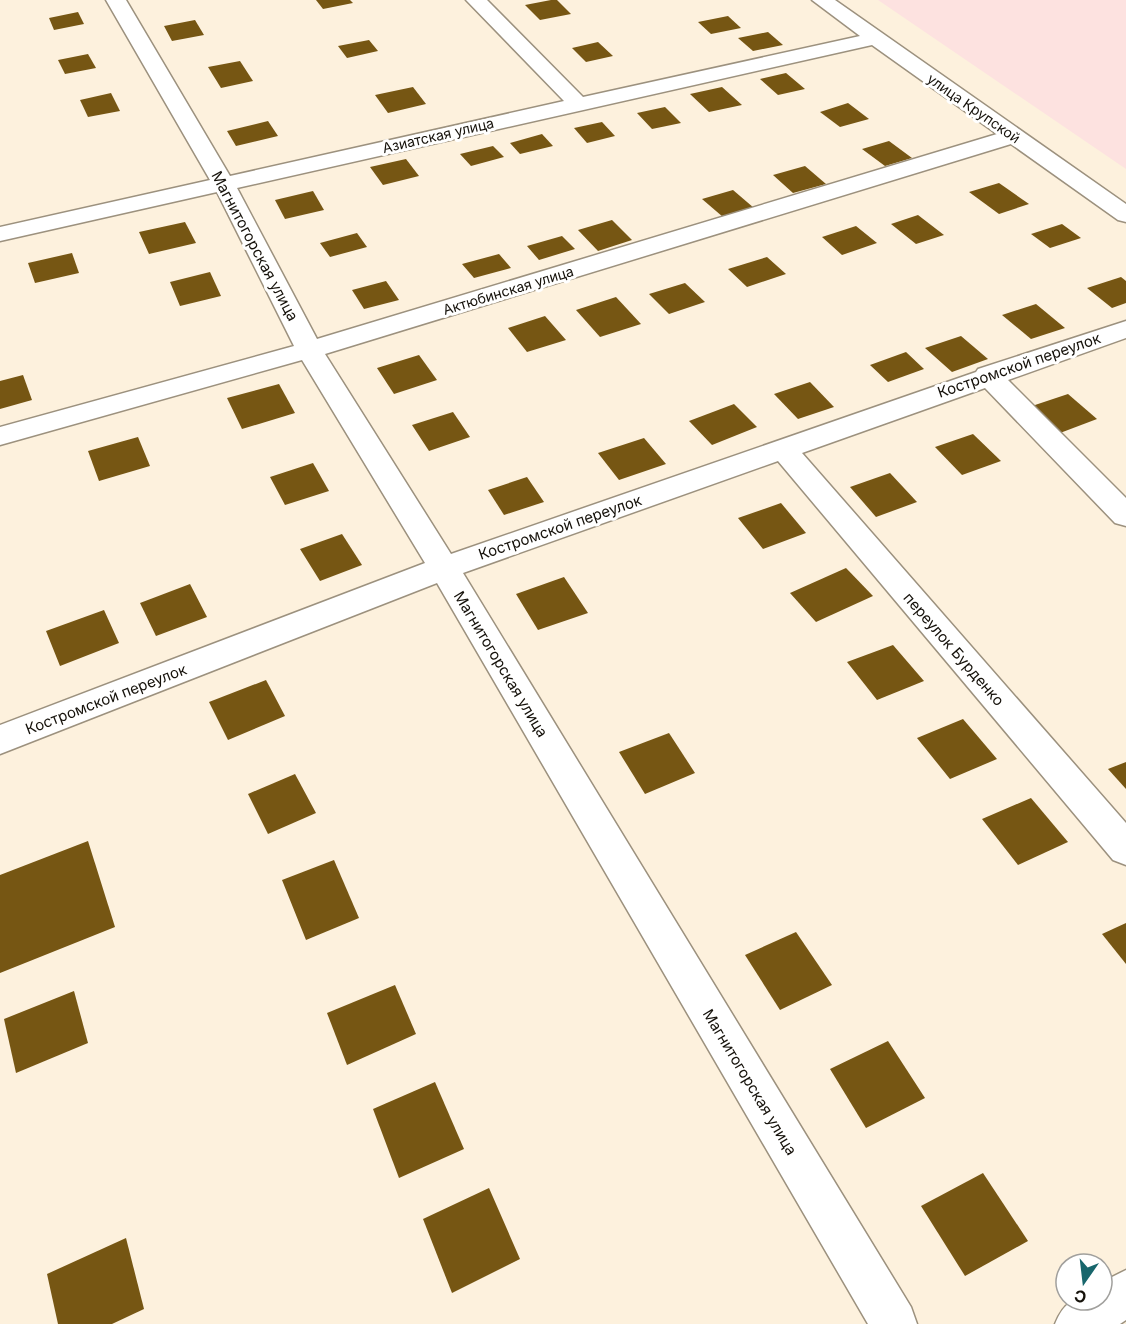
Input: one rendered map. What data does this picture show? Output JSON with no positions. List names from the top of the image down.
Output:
{
  "streets": {
    "street": [
      "улица Крупской",
      "Азиатская улица",
      "Магнитогорская улица",
      "Актюбинская улица",
      "Костромской переулок",
      "переулок Бурденко"
    ]
  },
  "crossings": [
    ["улица Крупской", "Азиатская улица"],
    ["улица Крупской", "Актюбинская улица"],
    ["Азиатская улица", "Магнитогорская улица"],
    ["Магнитогорская улица", "Актюбинская улица"],
    ["Магнитогорская улица", "Костромской переулок"],
    ["Костромской переулок", "переулок Бурденко"]
  ],
  "north": "bottom"
}
